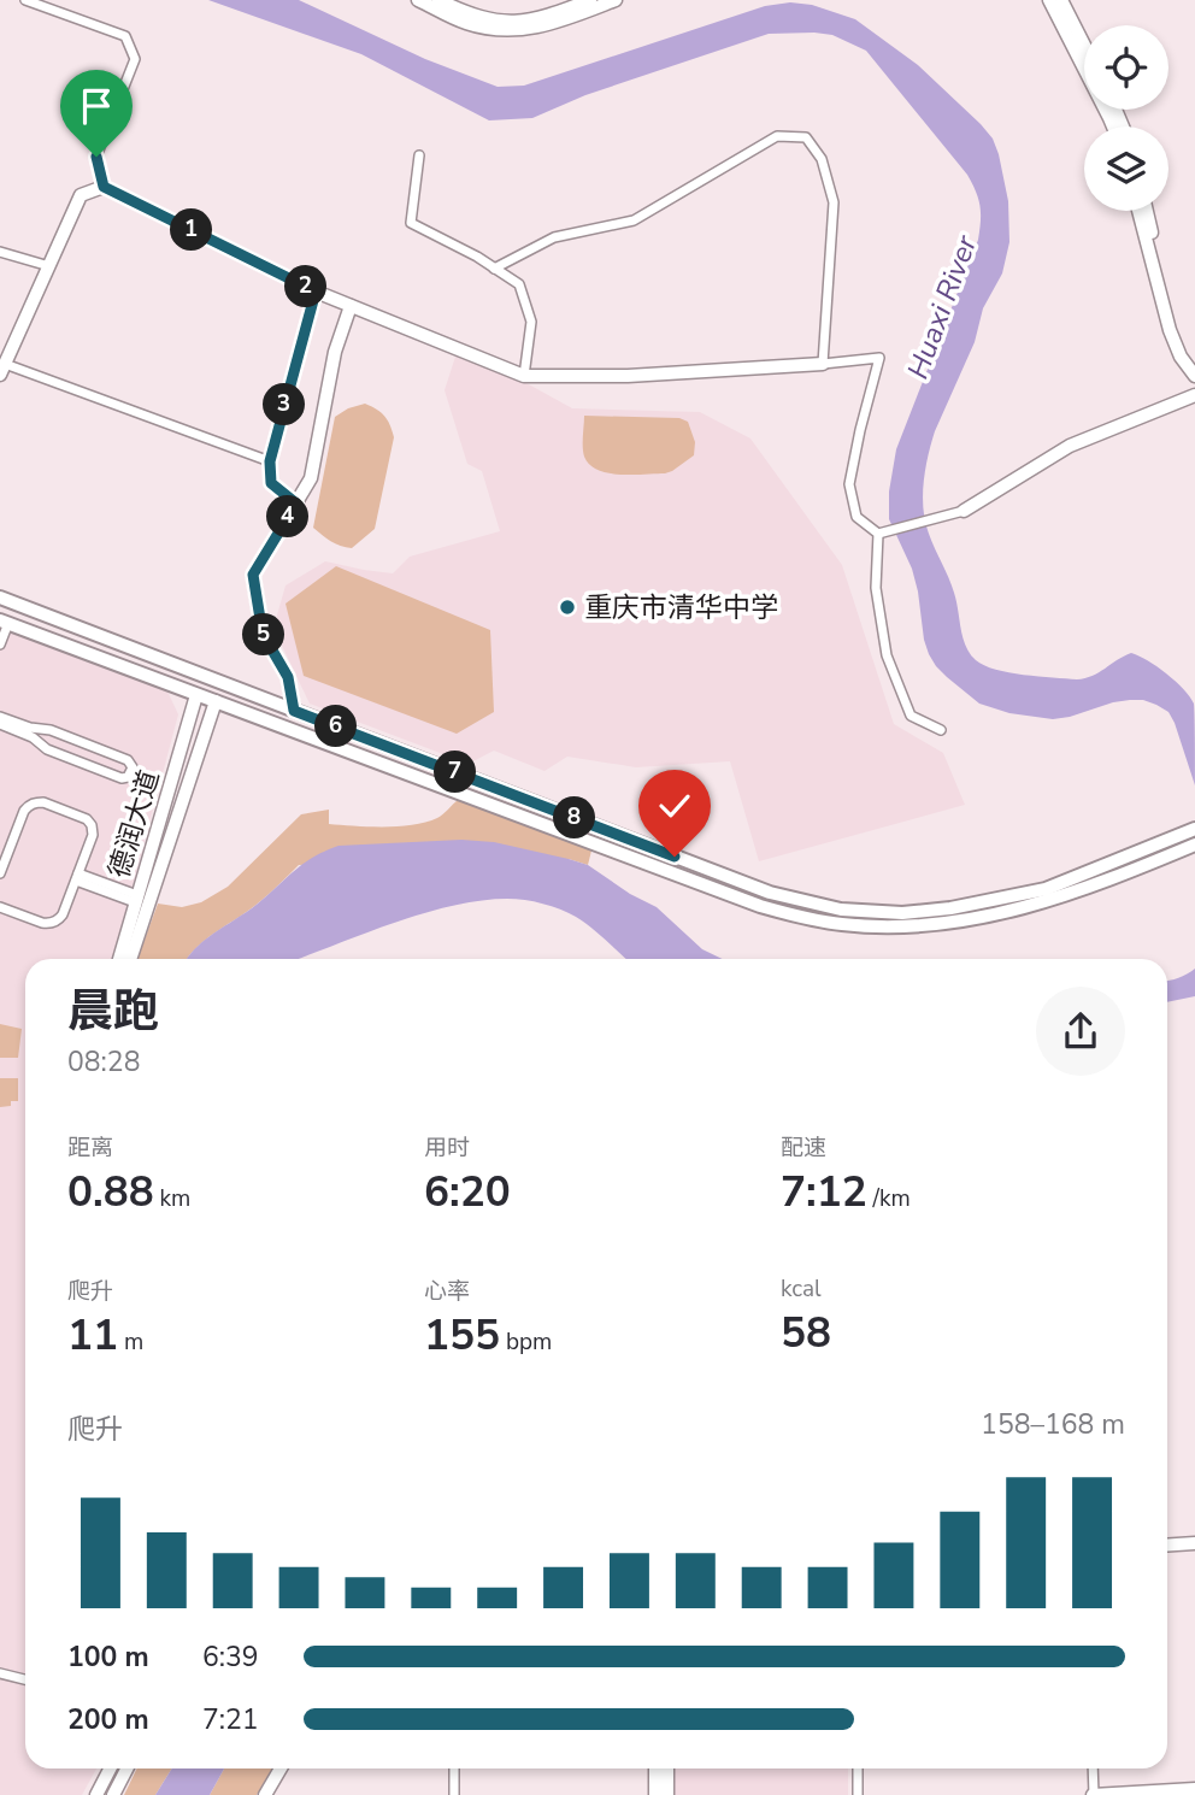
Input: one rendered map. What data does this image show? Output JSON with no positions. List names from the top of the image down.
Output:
{
  "streets": {
    "main road": ["德润大道"]
  },
  "water": ["Huaxi River"],
  "places": ["重庆市清华中学"],
  "page": {
    "pins": [
      "1",
      "2",
      "3",
      "4",
      "5",
      "6",
      "7",
      "8"
    ],
    "heading": ["晨跑", "08:28"],
    "stats": [
      ["距离", "0.88 km"],
      ["用时", "6:20"],
      ["配速", "7:12 /km"],
      ["爬升", "11 m"],
      ["心率", "155 bpm"],
      ["kcal", "58"]
    ],
    "chart": ["爬升", "158–168 m"],
    "list": [
      {
        "name": "100 m",
        "note": "6:39"
      },
      {
        "name": "200 m",
        "note": "7:21"
      }
    ]
  }
}
